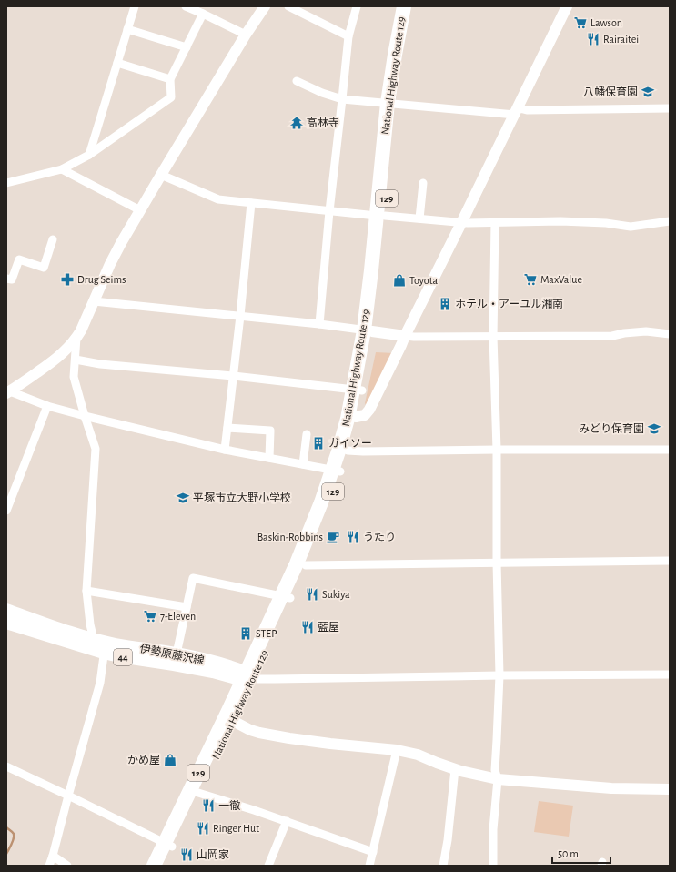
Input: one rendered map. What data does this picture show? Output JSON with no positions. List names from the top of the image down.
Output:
{
  "streets": {
    "highway": ["National Highway Route 129", "129"],
    "main road": ["伊勢原藤沢線", "44"]
  },
  "crossings": [
    ["National Highway Route 129", "伊勢原藤沢線"]
  ],
  "places": {
    "supermarket": ["Lawson", "MaxValue", "7-Eleven"],
    "restaurant": [
      "Rairaitei",
      "うたり",
      "Sukiya",
      "藍屋",
      "一徹",
      "Ringer Hut",
      "山岡家"
    ],
    "school or university": ["八幡保育園", "みどり保育園", "平塚市立大野小学校"],
    "temple": ["高林寺"],
    "pharmacy": ["Drug Seims"],
    "shop": ["Toyota", "かめ屋"],
    "building": ["ホテル・アーユル湘南", "ガイソー", "STEP"],
    "cafe": ["Baskin-Robbins"]
  },
  "scale_bar": "50 m"
}
